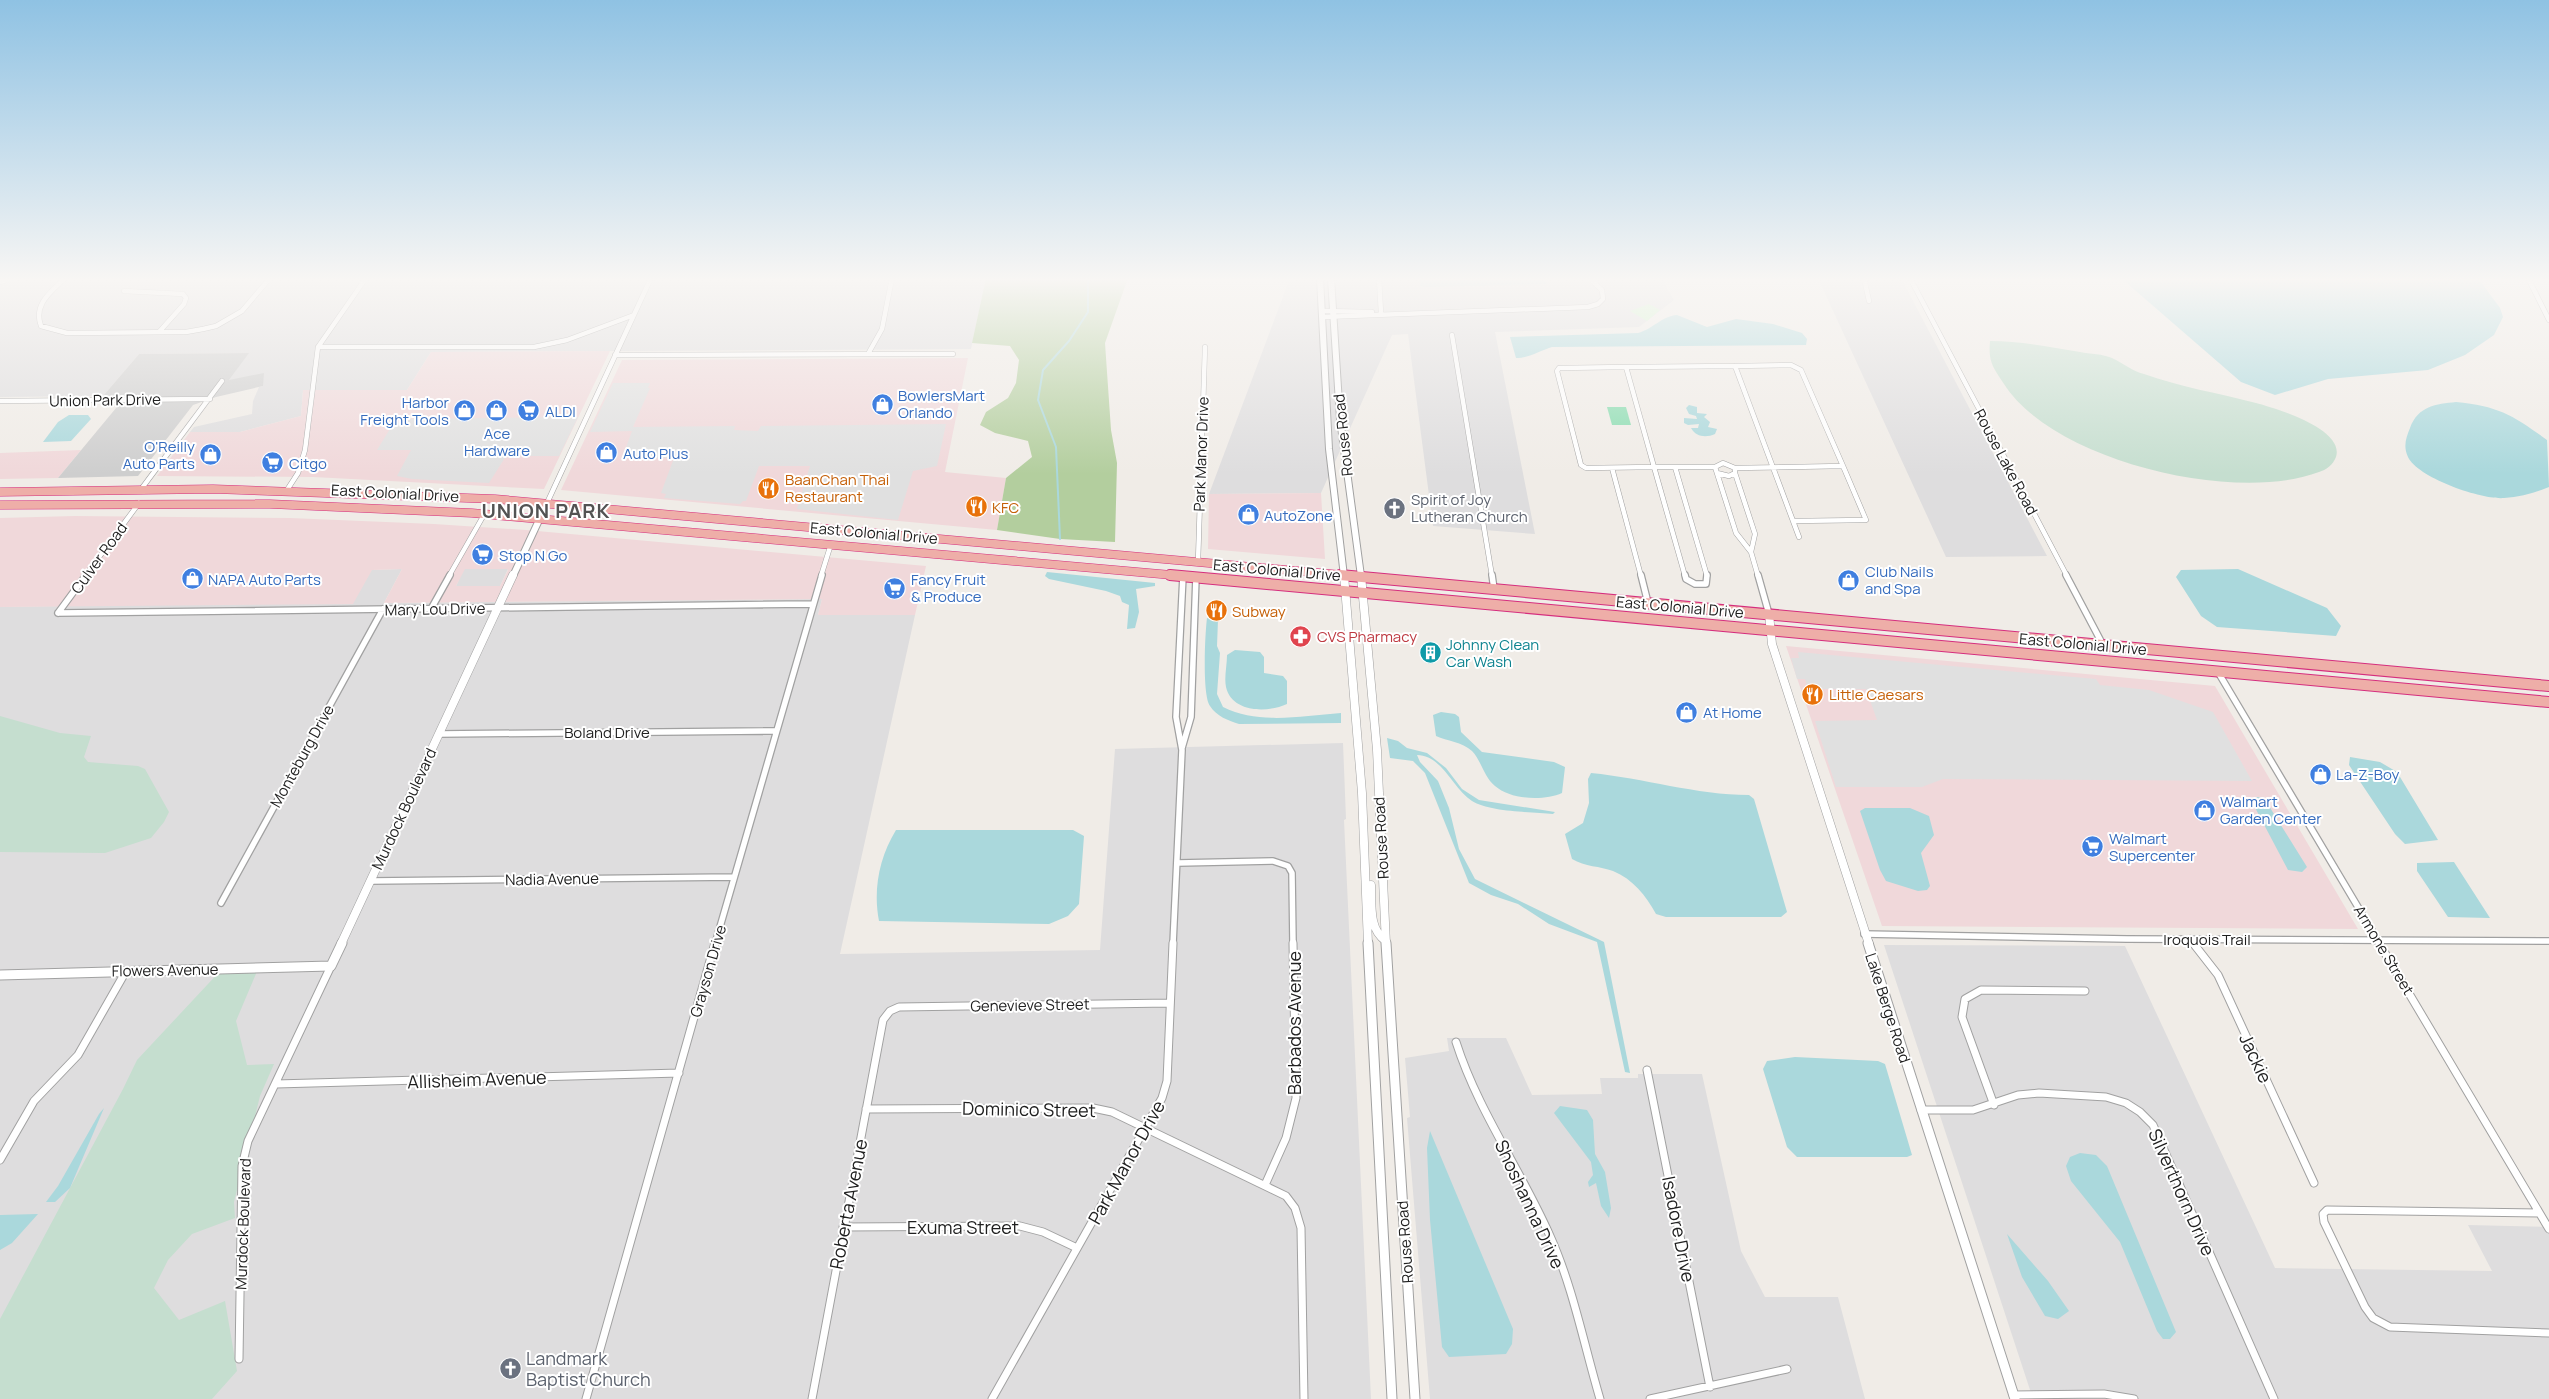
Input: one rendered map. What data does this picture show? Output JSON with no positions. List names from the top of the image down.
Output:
{
  "streets": {
    "highway": ["East Colonial Drive"],
    "street": [
      "Union Park Drive",
      "Rouse Road",
      "Park Manor Drive",
      "Rouse Lake Road",
      "Culver Road",
      "Mary Lou Drive",
      "Boland Drive",
      "Monteburg Drive",
      "Murdock Boulevard",
      "Nadia Avenue",
      "Iroquois Trail",
      "Armone Street",
      "Flowers Avenue",
      "Grayson Drive",
      "Genevieve Street",
      "Lake Berge Road",
      "Barbados Avenue",
      "Jackie",
      "Allisheim Avenue",
      "Dominico Street",
      "Silverthorn Drive",
      "Roberta Avenue",
      "Shoshanna Drive",
      "Exuma Street",
      "Isadore Drive"
    ]
  },
  "crossings": [
    ["Rouse Road", "East Colonial Drive"],
    ["Park Manor Drive", "East Colonial Drive"],
    ["Park Manor Drive", "Genevieve Street"],
    ["Park Manor Drive", "Barbados Avenue"],
    ["Park Manor Drive", "Dominico Street"],
    ["Park Manor Drive", "Exuma Street"],
    ["Rouse Lake Road", "East Colonial Drive"],
    ["East Colonial Drive", "Culver Road"],
    ["East Colonial Drive", "Murdock Boulevard"],
    ["East Colonial Drive", "Armone Street"],
    ["East Colonial Drive", "Grayson Drive"],
    ["East Colonial Drive", "Lake Berge Road"],
    ["Culver Road", "Mary Lou Drive"],
    ["Mary Lou Drive", "Monteburg Drive"],
    ["Mary Lou Drive", "Murdock Boulevard"],
    ["Mary Lou Drive", "Grayson Drive"],
    ["Boland Drive", "Murdock Boulevard"],
    ["Boland Drive", "Grayson Drive"],
    ["Murdock Boulevard", "Nadia Avenue"],
    ["Murdock Boulevard", "Flowers Avenue"],
    ["Murdock Boulevard", "Allisheim Avenue"],
    ["Nadia Avenue", "Grayson Drive"],
    ["Iroquois Trail", "Armone Street"],
    ["Iroquois Trail", "Lake Berge Road"],
    ["Iroquois Trail", "Jackie"],
    ["Grayson Drive", "Allisheim Avenue"],
    ["Genevieve Street", "Roberta Avenue"],
    ["Lake Berge Road", "Silverthorn Drive"],
    ["Barbados Avenue", "Dominico Street"],
    ["Dominico Street", "Roberta Avenue"],
    ["Roberta Avenue", "Exuma Street"]
  ],
  "districts": ["UNION PARK"],
  "places": {
    "shop": [
      "BowlersMart Orlando",
      "Ace Hardware",
      "Harbor Freight Tools",
      "Auto Plus",
      "O'Reilly Auto Parts",
      "AutoZone",
      "NAPA Auto Parts",
      "Club Nails and Spa",
      "At Home",
      "La-Z-Boy",
      "Walmart Garden Center"
    ],
    "supermarket": [
      "ALDI",
      "Citgo",
      "Stop N Go",
      "Fancy Fruit & Produce",
      "Walmart Supercenter"
    ],
    "restaurant": [
      "BaanChan Thai Restaurant",
      "KFC",
      "Subway",
      "Little Caesars"
    ],
    "church": ["Spirit of Joy Lutheran Church", "Landmark Baptist Church"],
    "pharmacy": ["CVS Pharmacy"],
    "building": ["Johnny Clean Car Wash"]
  }
}
